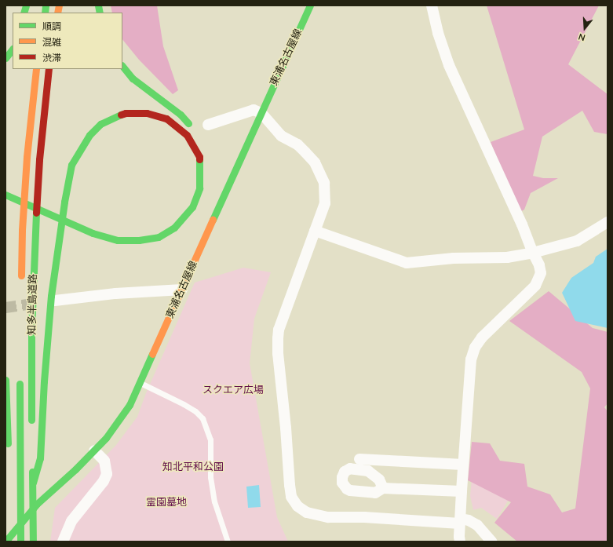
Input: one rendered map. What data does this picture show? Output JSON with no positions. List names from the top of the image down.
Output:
{
  "streets": {
    "main road": ["東浦名古屋線", "知多半島道路"]
  },
  "parks": ["スクエア広場", "知北平和公園", "霊園墓地"],
  "legend": ["順調", "混雑", "渋滞"],
  "north": "bottom"
}
